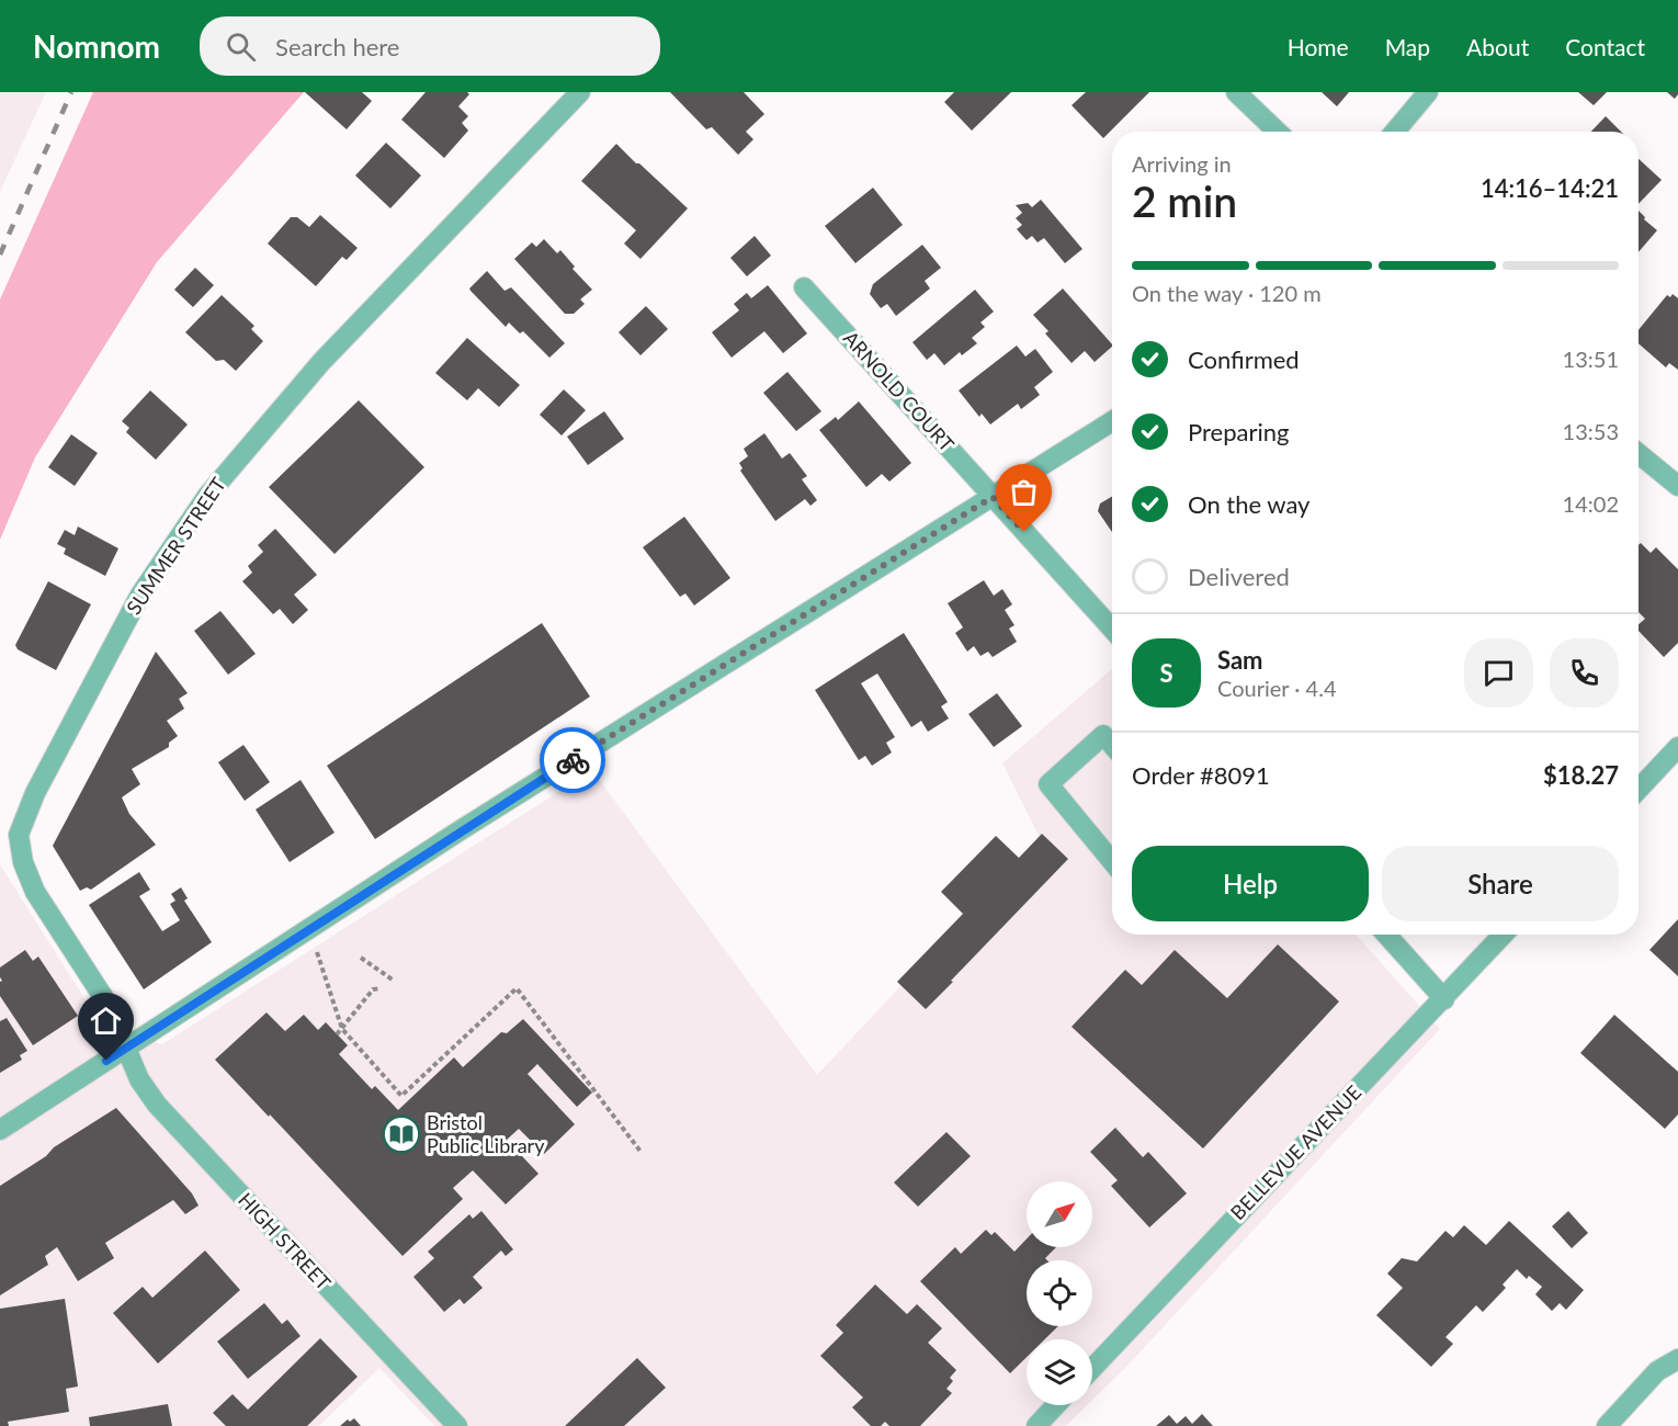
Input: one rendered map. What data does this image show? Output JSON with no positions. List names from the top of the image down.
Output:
{
  "streets": {
    "street": [
      "ARNOLD COURT",
      "SUMMER STREET",
      "BELLEVUE AVENUE",
      "HIGH STREET"
    ]
  },
  "crossings": [
    ["SUMMER STREET", "HIGH STREET"]
  ],
  "places": {
    "library": ["Bristol Public Library"]
  },
  "north": "top right",
  "page": {
    "header": "Nomnom",
    "search": "Search here",
    "nav": [
      "Home",
      "Map",
      "About",
      "Contact"
    ],
    "heading": ["2 min", "Arriving in", "14:16–14:21"],
    "panel": [
      "Sam",
      "Courier · 4.4",
      "Order #8091",
      "$18.27"
    ],
    "bar": "On the way · 120 m",
    "list": [
      ["Confirmed", "13:51"],
      ["Preparing", "13:53"],
      ["On the way", "14:02"],
      "Delivered"
    ],
    "round": "S",
    "buttons": ["Help", "Share"]
  }
}
